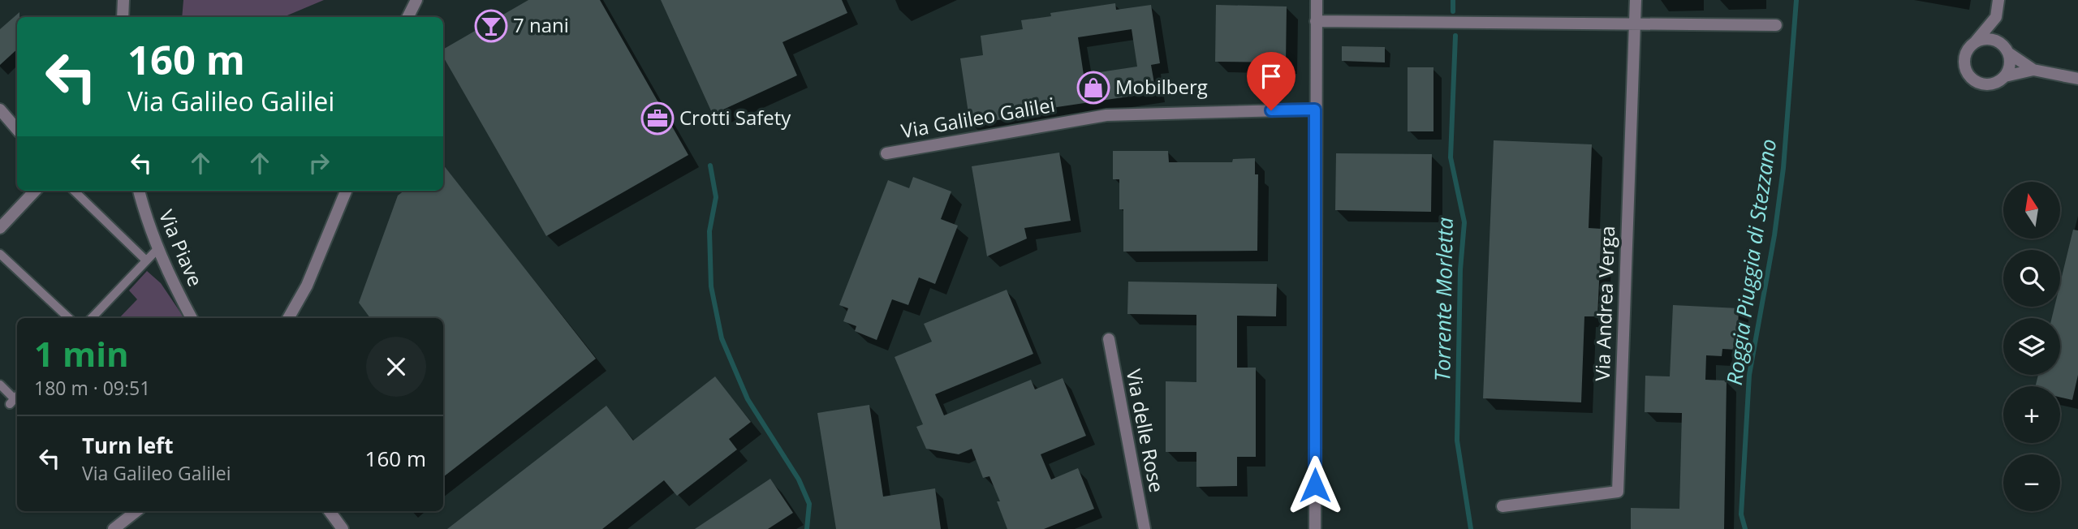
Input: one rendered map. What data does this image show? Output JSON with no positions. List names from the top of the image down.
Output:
{
  "streets": {
    "street": [
      "Via Galileo Galilei",
      "Via Piave",
      "Via Andrea Verga",
      "Via delle Rose"
    ]
  },
  "water": ["Roggia Piuggia di Stezzano", "Torrente Morletta"],
  "places": {
    "bar": ["7 nani"],
    "shop": ["Mobilberg"],
    "office": ["Crotti Safety"]
  },
  "north": "top",
  "page": {
    "turn": ["160 m", "Via Galileo Galilei"],
    "map_buttons": ["+", "−"],
    "heading": ["1 min", "180 m · 09:51"],
    "list": [
      {
        "name": "Turn left",
        "note": "Via Galileo Galilei",
        "value": "160 m"
      }
    ]
  }
}
